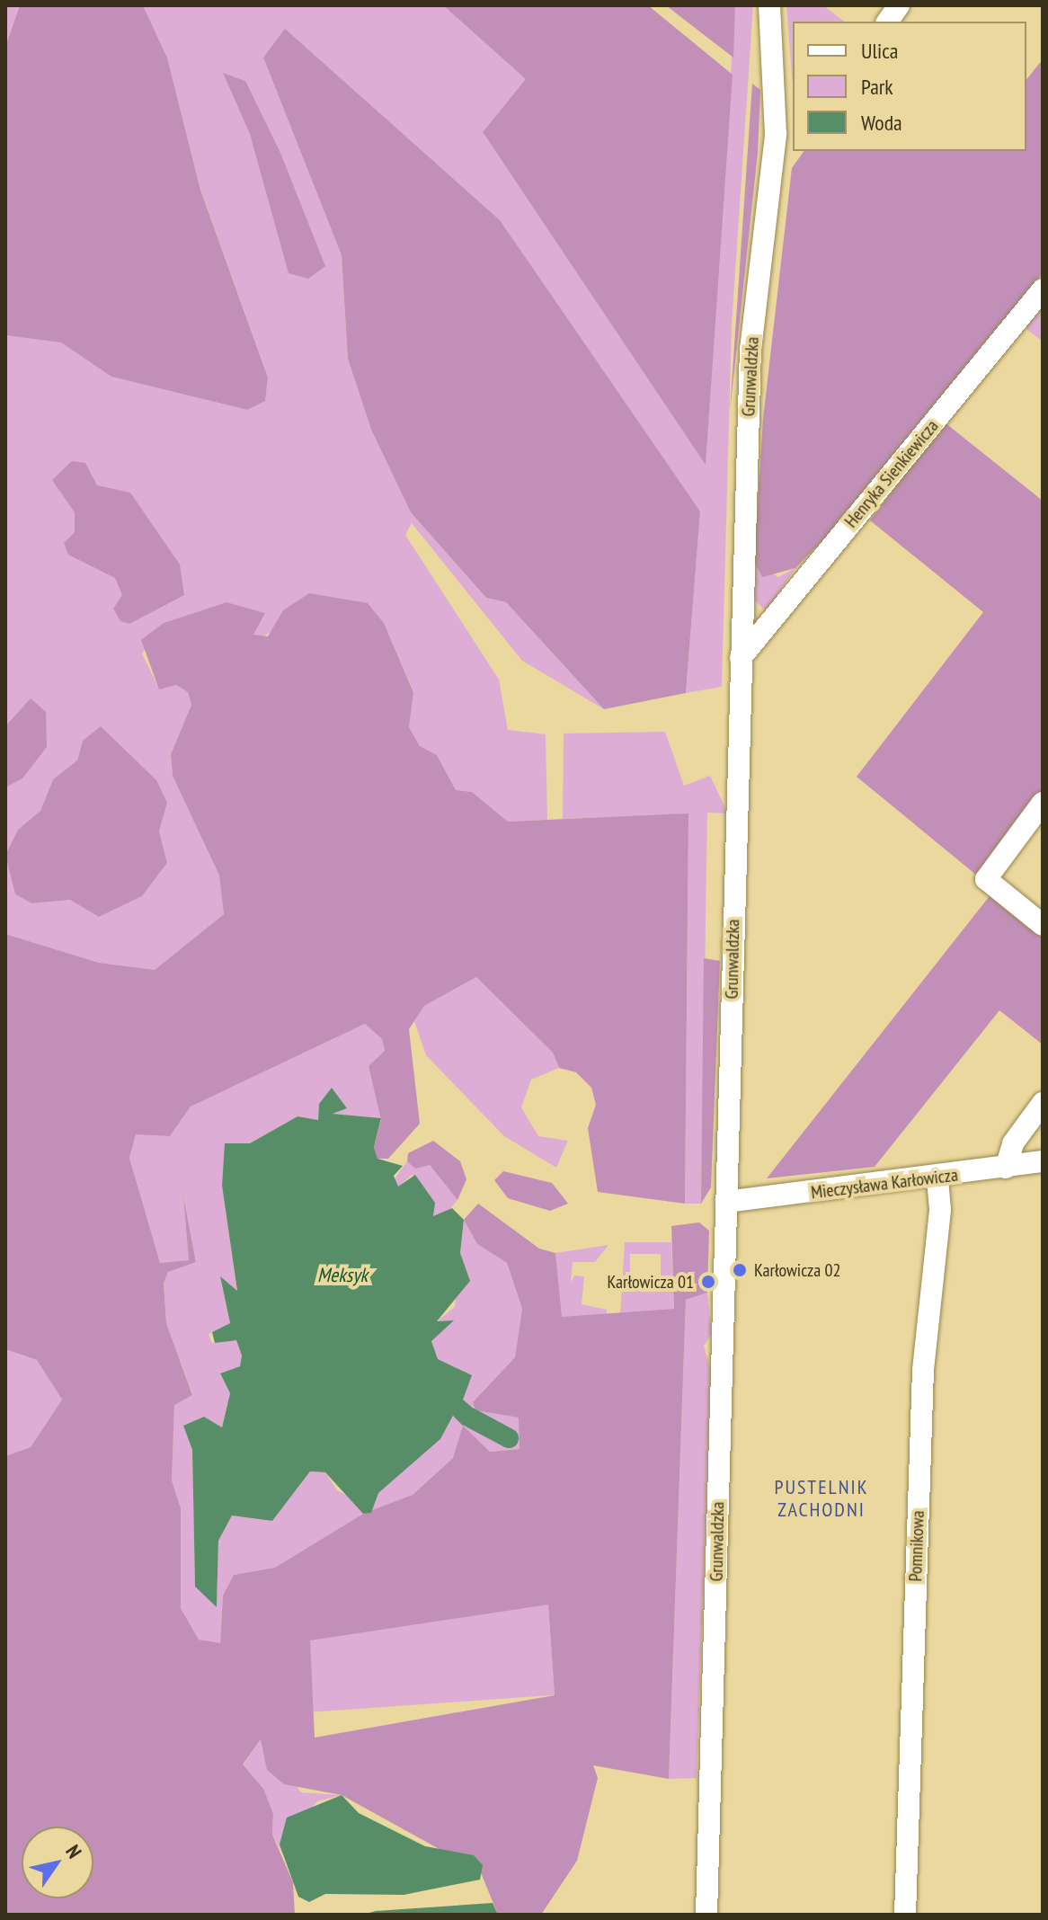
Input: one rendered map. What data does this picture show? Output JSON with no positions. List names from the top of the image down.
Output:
{
  "streets": {
    "street": [
      "Grunwaldzka",
      "Henryka Sienkiewicza",
      "Mieczysława Karłowicza",
      "Pomnikowa"
    ]
  },
  "crossings": [
    ["Grunwaldzka", "Henryka Sienkiewicza"],
    ["Grunwaldzka", "Mieczysława Karłowicza"],
    ["Mieczysława Karłowicza", "Pomnikowa"]
  ],
  "districts": ["PUSTELNIK ZACHODNI"],
  "water": ["Meksyk"],
  "places": ["Karłowicza 02", "Karłowicza 01"],
  "legend": ["Ulica", "Park", "Woda"],
  "north": "top right"
}
